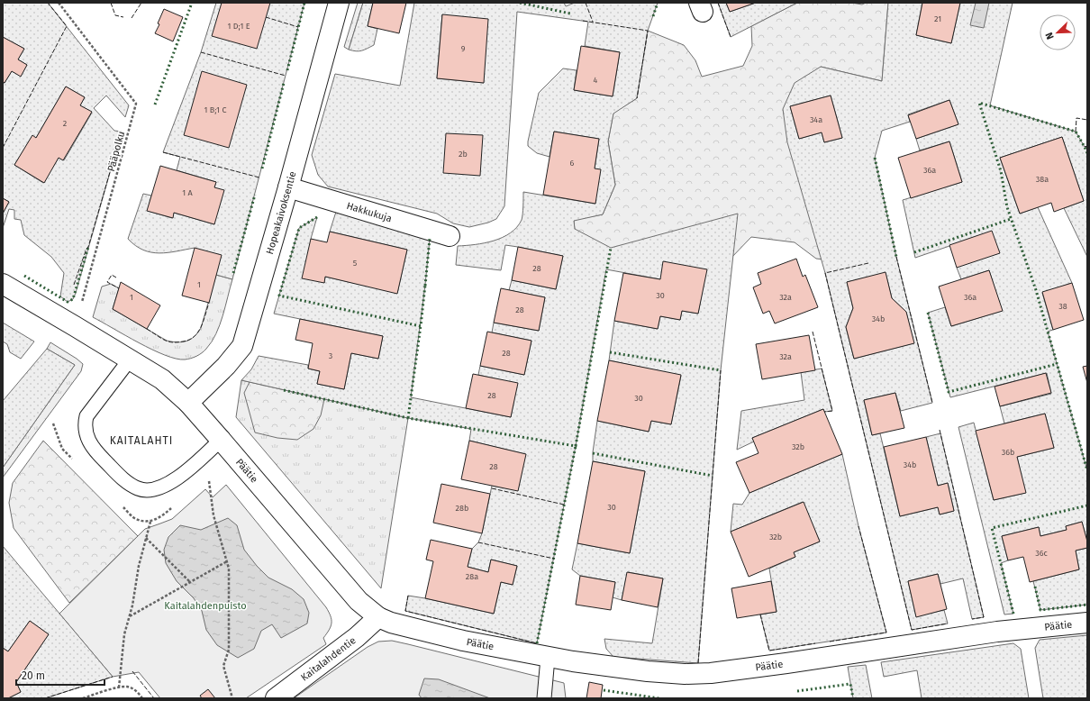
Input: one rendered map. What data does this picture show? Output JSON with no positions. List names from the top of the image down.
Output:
{
  "streets": {
    "street": [
      "Hakkukuja",
      "Hopeakaivoksentie",
      "Päätie",
      "Kaitalahdentie"
    ],
    "path": ["Pääpolku"]
  },
  "crossings": [
    ["Pääpolku", "Päätie"],
    ["Hakkukuja", "Hopeakaivoksentie"],
    ["Hopeakaivoksentie", "Päätie"],
    ["Päätie", "Kaitalahdentie"]
  ],
  "districts": ["KAITALAHTI"],
  "parks": ["Kaitalahdenpuisto"],
  "house_numbers": [
    "21",
    "1 D;1 E",
    "9",
    "4",
    "1 B;1 C",
    "34a",
    "2",
    "2b",
    "6",
    "36a",
    "38a",
    "1 A",
    "5",
    "28",
    "1",
    "30",
    "1",
    "32a",
    "36a",
    "38",
    "28",
    "34b",
    "28",
    "3",
    "32a",
    "28",
    "30",
    "32b",
    "36b",
    "34b",
    "28",
    "30",
    "28b",
    "32b",
    "36c",
    "28a"
  ],
  "scale_bar": "20 m",
  "north": "bottom left"
}
